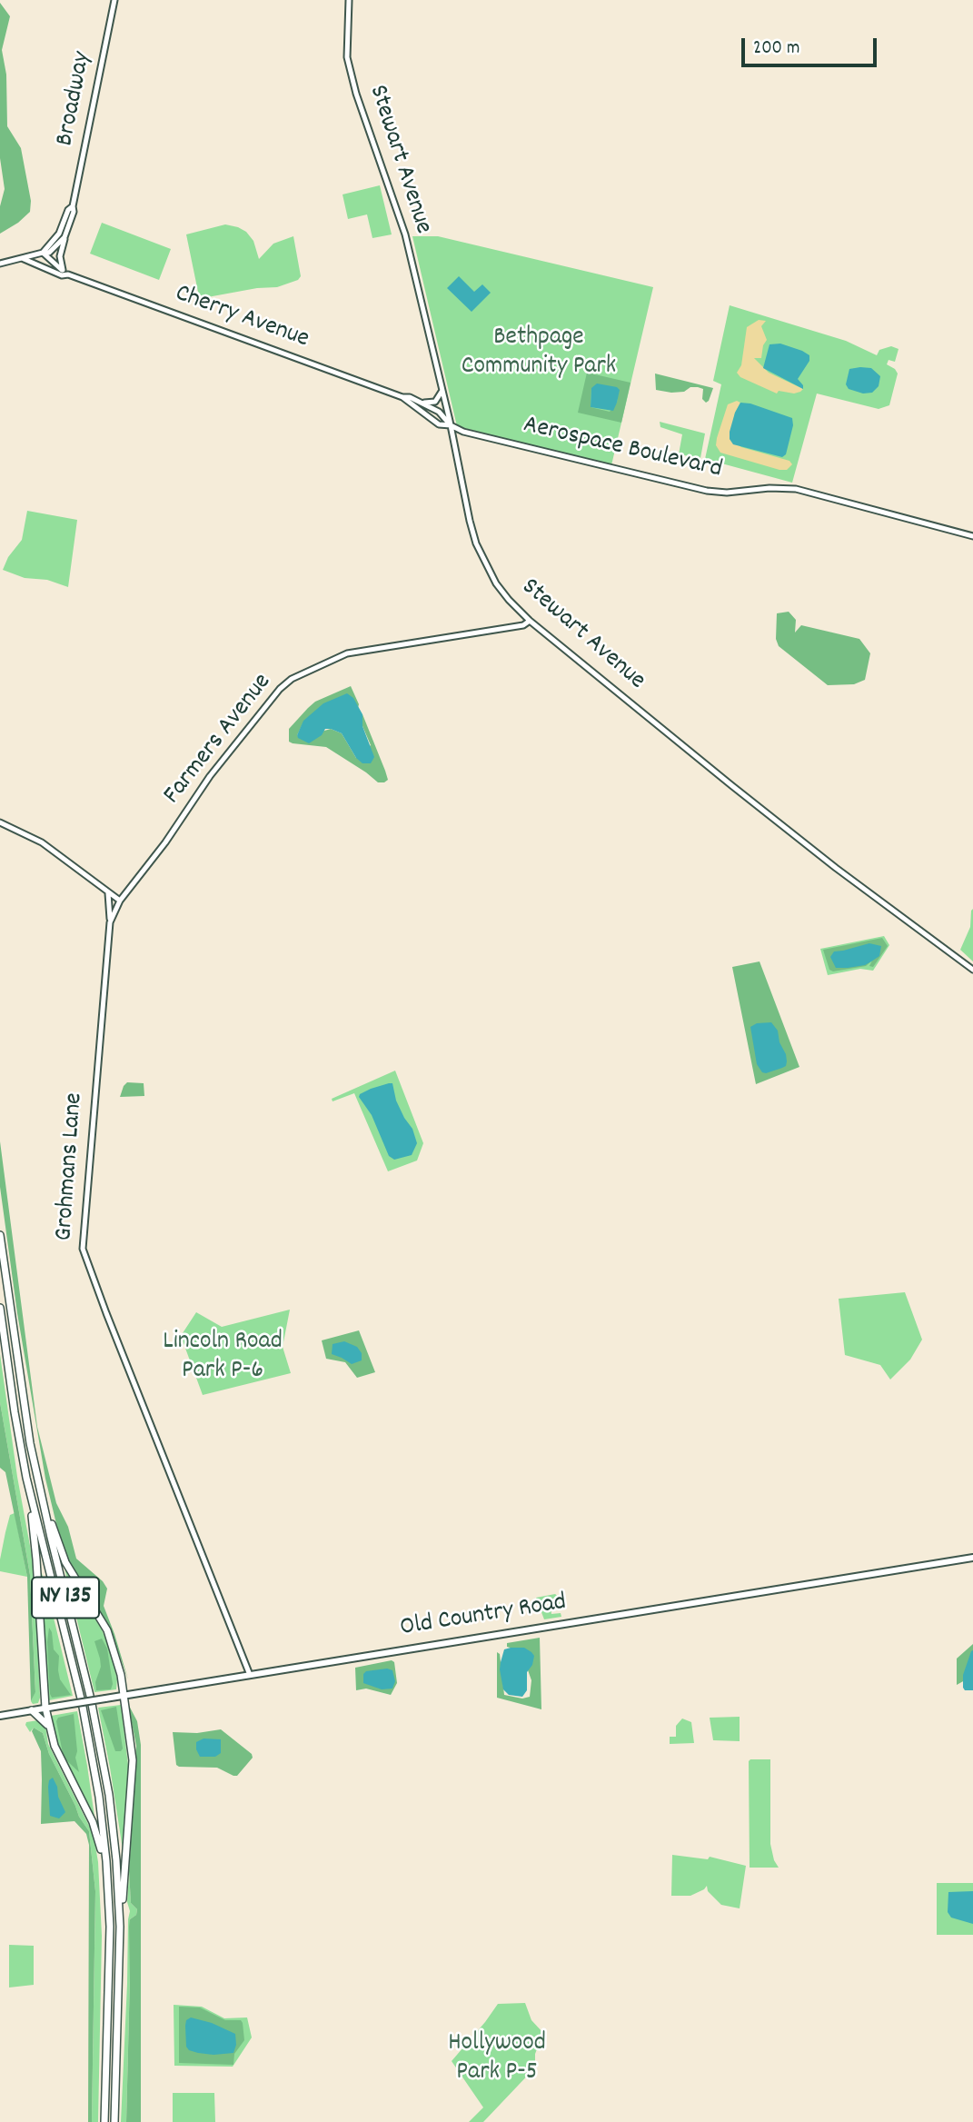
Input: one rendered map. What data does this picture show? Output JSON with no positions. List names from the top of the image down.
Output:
{
  "streets": {
    "highway": ["NY 135"],
    "main road": [
      "Broadway",
      "Stewart Avenue",
      "Cherry Avenue",
      "Aerospace Boulevard",
      "Farmers Avenue",
      "Grohmans Lane",
      "Old Country Road"
    ]
  },
  "crossings": [
    ["Broadway", "Cherry Avenue"],
    ["Stewart Avenue", "Cherry Avenue"],
    ["Stewart Avenue", "Aerospace Boulevard"],
    ["Stewart Avenue", "Farmers Avenue"],
    ["Cherry Avenue", "Aerospace Boulevard"],
    ["Farmers Avenue", "Grohmans Lane"],
    ["Grohmans Lane", "Old Country Road"]
  ],
  "parks": ["Bethpage Community Park", "Lincoln Road Park P-6", "Hollywood Park P-5"],
  "scale_bar": "200 m"
}
